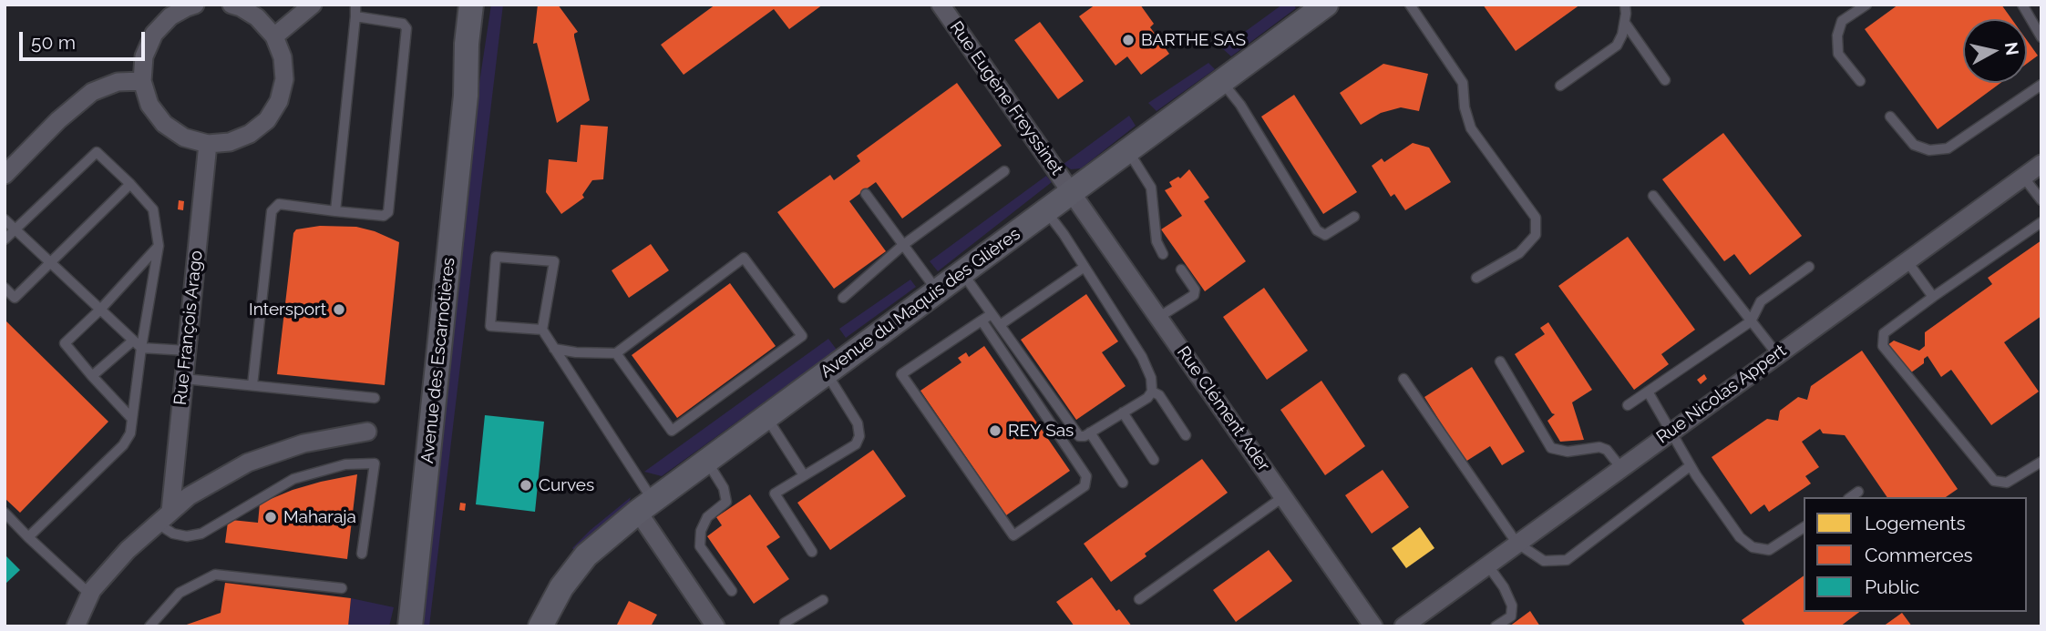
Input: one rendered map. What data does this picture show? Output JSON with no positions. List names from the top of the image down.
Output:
{
  "streets": {
    "main road": ["Avenue du Maquis des Glières", "Avenue des Escarnotières"],
    "street": [
      "Rue Eugène Freyssinet",
      "Rue François Arago",
      "Rue Nicolas Appert",
      "Rue Clément Ader"
    ]
  },
  "crossings": [
    ["Rue Eugène Freyssinet", "Avenue du Maquis des Glières"],
    ["Rue Eugène Freyssinet", "Rue Clément Ader"],
    ["Avenue du Maquis des Glières", "Rue Clément Ader"]
  ],
  "places": [
    "BARTHE SAS",
    "Intersport",
    "REY Sas",
    "Curves",
    "Maharaja"
  ],
  "legend": ["Logements", "Commerces", "Public"],
  "scale_bar": "50 m",
  "north": "right"
}
